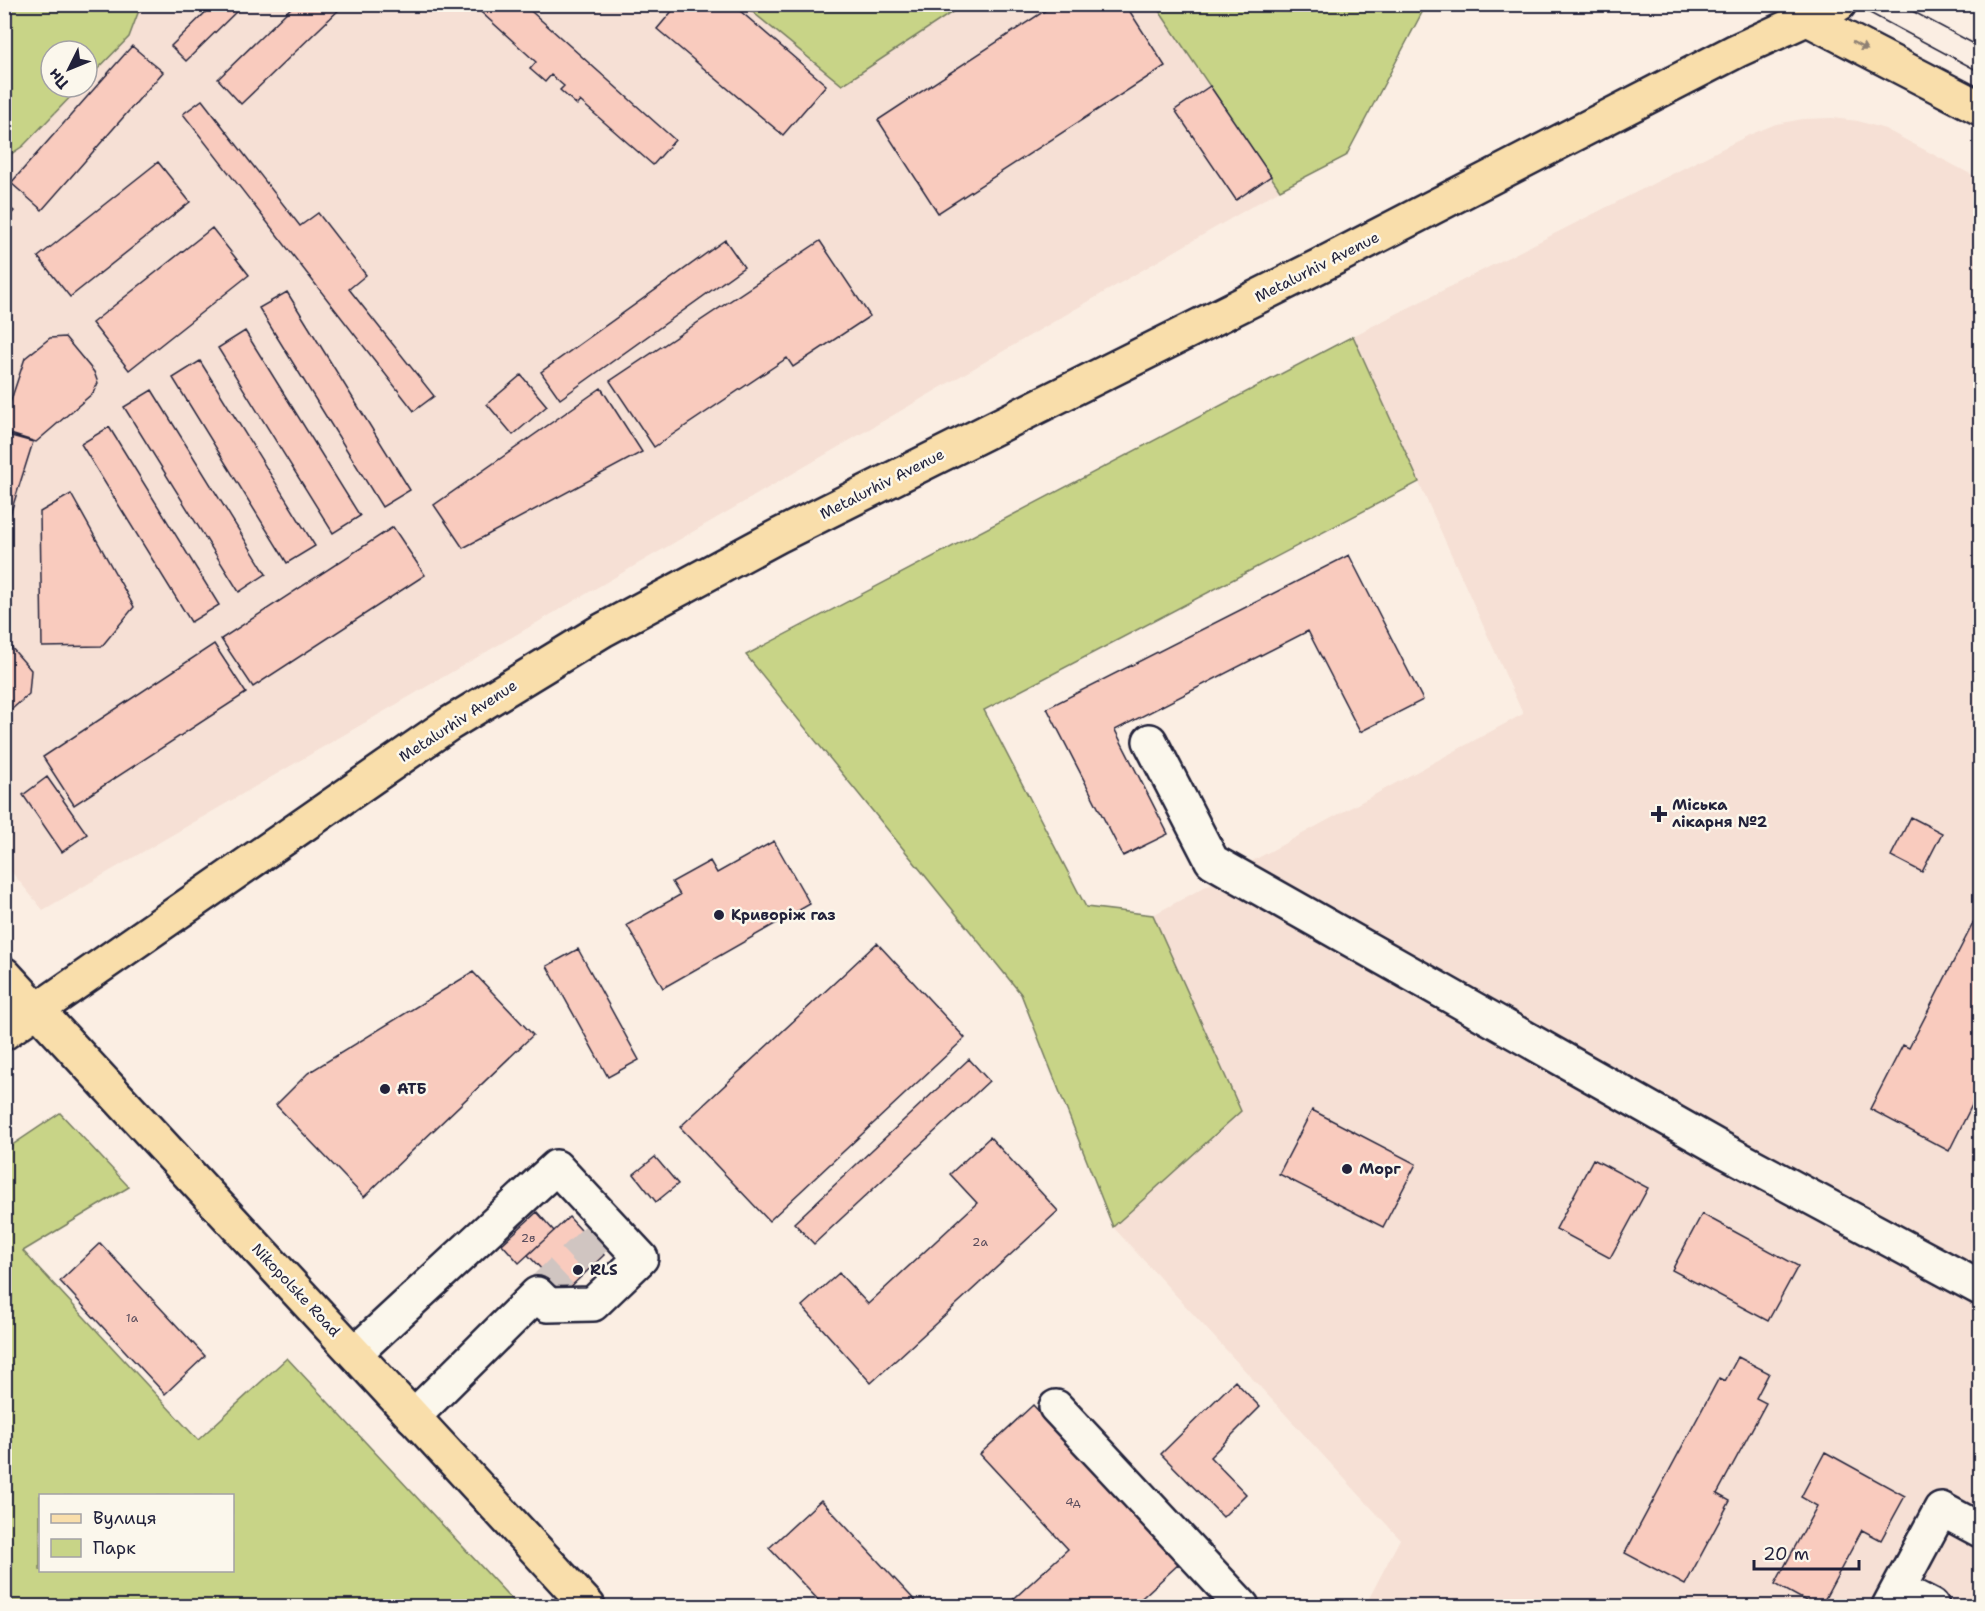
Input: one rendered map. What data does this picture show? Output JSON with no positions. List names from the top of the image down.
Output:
{
  "streets": {
    "main road": ["Metalurhiv Avenue", "Nikopolske Road"]
  },
  "crossings": [
    ["Metalurhiv Avenue", "Nikopolske Road"]
  ],
  "places": {
    "health": ["Міська лікарня №2"],
    "other": [
      "Криворіж газ",
      "АТБ",
      "Морг",
      "RLS"
    ]
  },
  "house_numbers": [
    "2в",
    "2а",
    "1а",
    "4д"
  ],
  "legend": ["Вулиця", "Парк"],
  "scale_bar": "20 m",
  "north": "bottom left"
}
